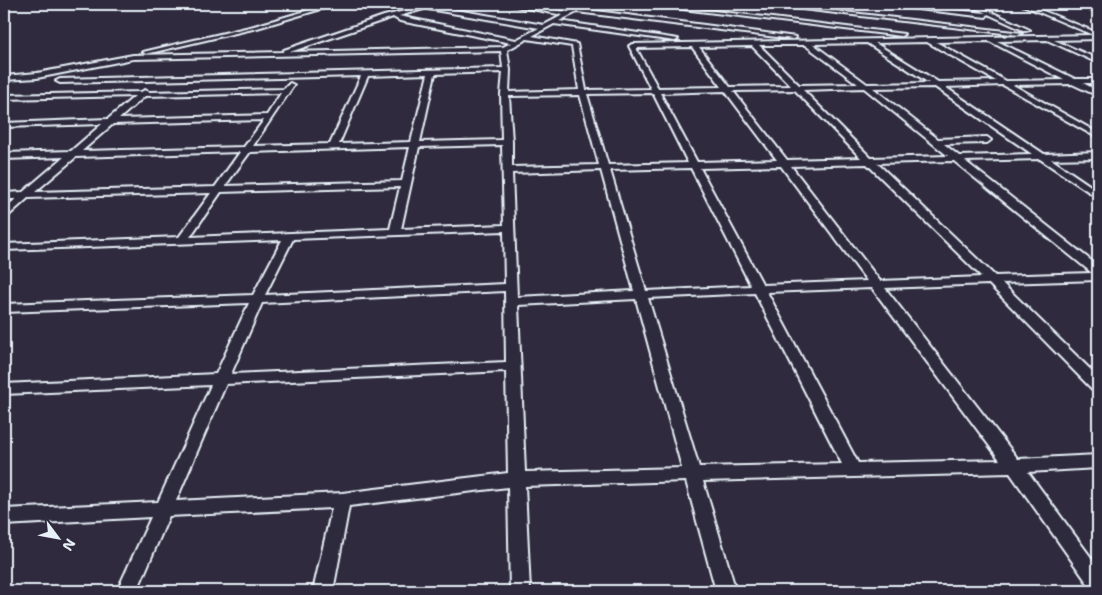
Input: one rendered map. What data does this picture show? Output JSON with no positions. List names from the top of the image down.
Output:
{
  "north": "bottom right"
}
